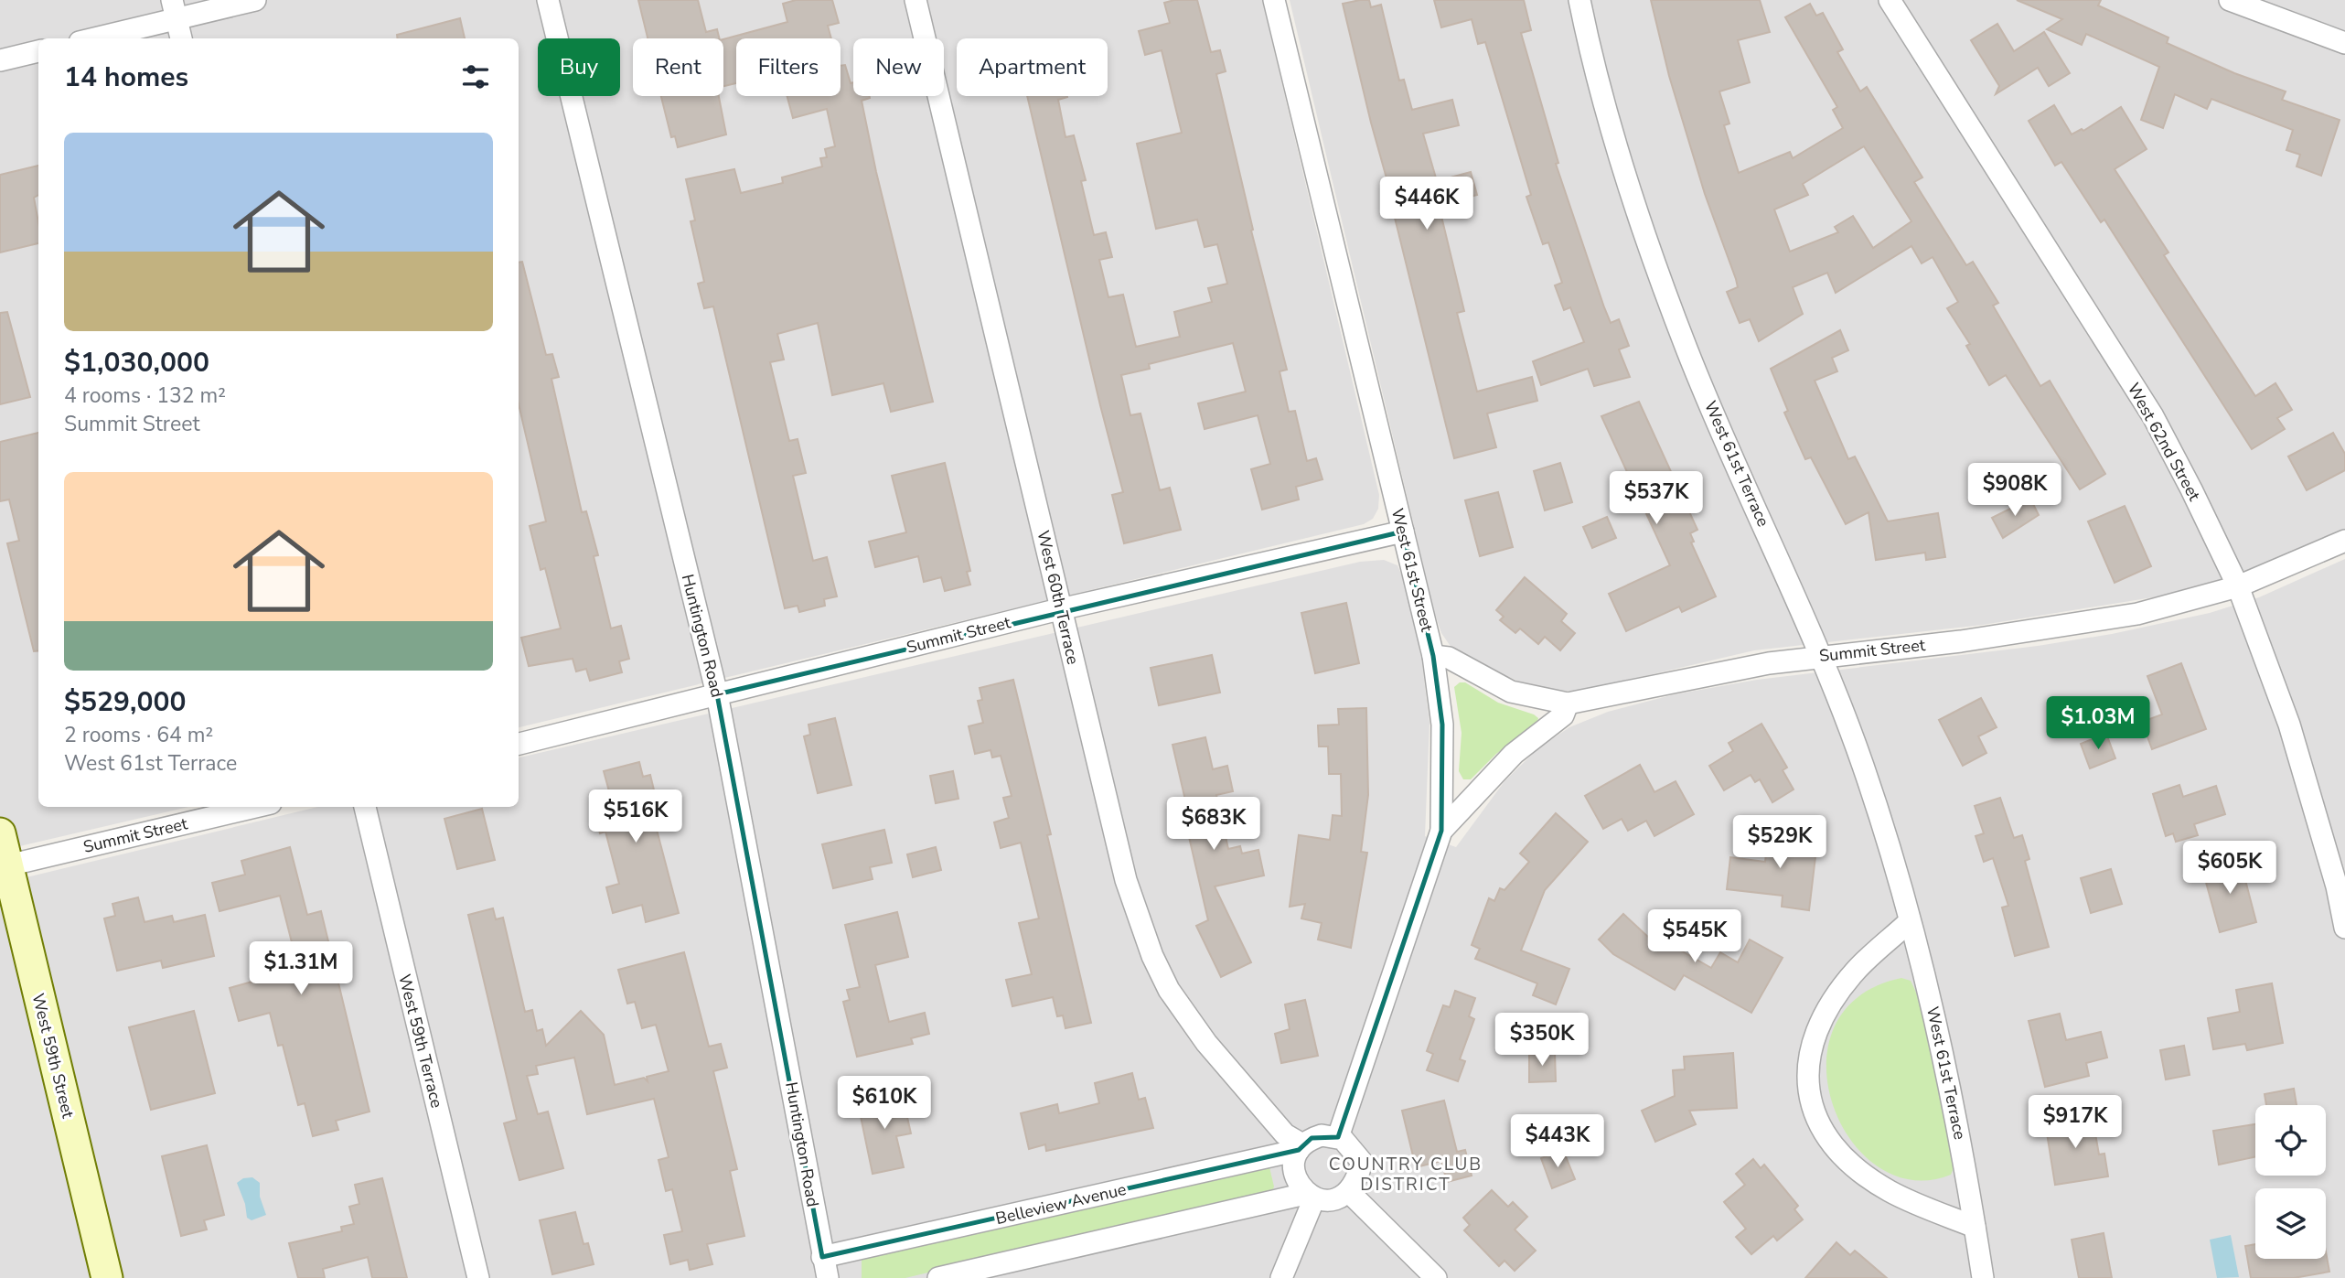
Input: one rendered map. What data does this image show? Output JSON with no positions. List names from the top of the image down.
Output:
{
  "streets": {
    "street": [
      "West 62nd Street",
      "West 61st Terrace",
      "West 61st Street",
      "West 60th Terrace",
      "Summit Street",
      "Huntington Road",
      "West 59th Terrace",
      "West 59th Street",
      "Belleview Avenue"
    ]
  },
  "crossings": [
    ["West 62nd Street", "Summit Street"],
    ["West 61st Terrace", "Summit Street"],
    ["West 61st Street", "West 60th Terrace"],
    ["West 61st Street", "Summit Street"],
    ["West 61st Street", "Belleview Avenue"],
    ["West 60th Terrace", "Summit Street"],
    ["West 60th Terrace", "Belleview Avenue"],
    ["Summit Street", "Huntington Road"],
    ["Summit Street", "West 59th Street"],
    ["Huntington Road", "Belleview Avenue"]
  ],
  "districts": ["COUNTRY CLUB DISTRICT"],
  "page": {
    "chip": [
      "Buy",
      "Rent",
      "Filters",
      "New",
      "Apartment"
    ],
    "heading": "14 homes",
    "list": [
      {
        "name": "$1,030,000",
        "note": "4 rooms · 132 m² · Summit Street"
      },
      {
        "name": "$529,000",
        "note": "2 rooms · 64 m² · West 61st Terrace"
      }
    ],
    "price": [
      "$446K",
      "$908K",
      "$537K",
      "$1.03M",
      "$516K",
      "$683K",
      "$529K",
      "$605K",
      "$545K",
      "$1.31M",
      "$350K",
      "$610K",
      "$917K",
      "$443K"
    ]
  }
}
